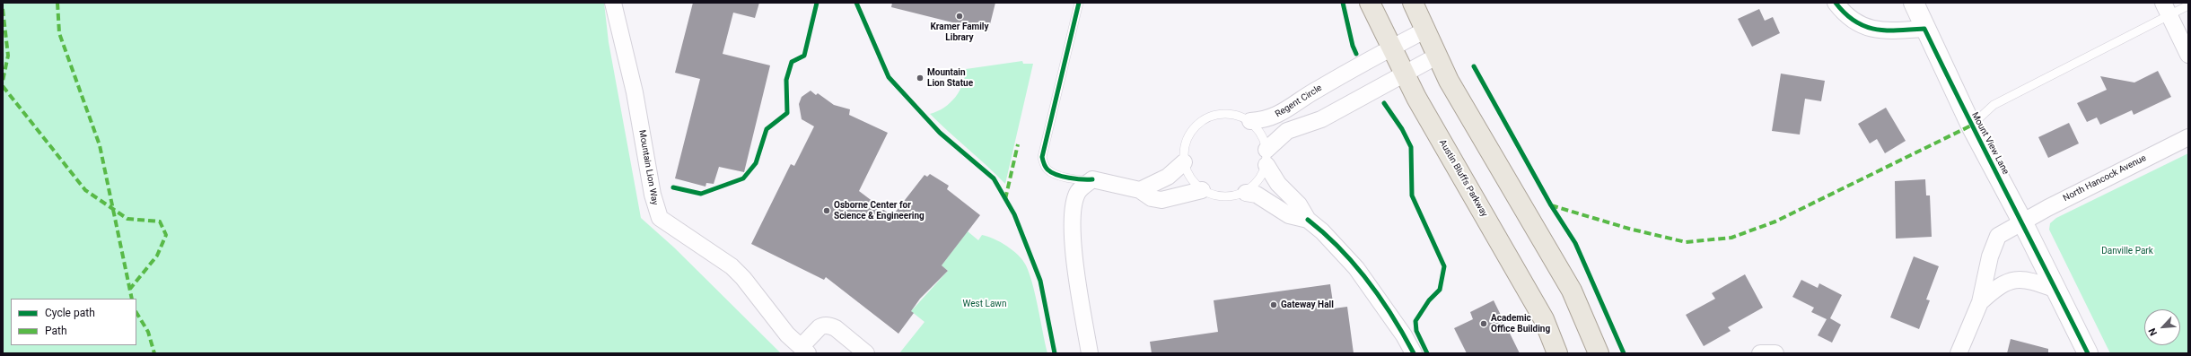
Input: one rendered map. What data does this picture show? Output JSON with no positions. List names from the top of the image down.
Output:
{
  "streets": {
    "main road": ["Austin Bluffs Parkway"],
    "street": [
      "Regent Circle",
      "Mount View Lane",
      "Mountain Lion Way",
      "North Hancock Avenue"
    ]
  },
  "crossings": [
    ["Regent Circle", "Austin Bluffs Parkway"],
    ["Mount View Lane", "North Hancock Avenue"]
  ],
  "parks": ["Danville Park", "West Lawn"],
  "places": [
    "Kramer Family Library",
    "Mountain Lion Statue",
    "Osborne Center for Science & Engineering",
    "Gateway Hall",
    "Academic Office Building"
  ],
  "legend": ["Cycle path", "Path"],
  "north": "bottom left"
}
